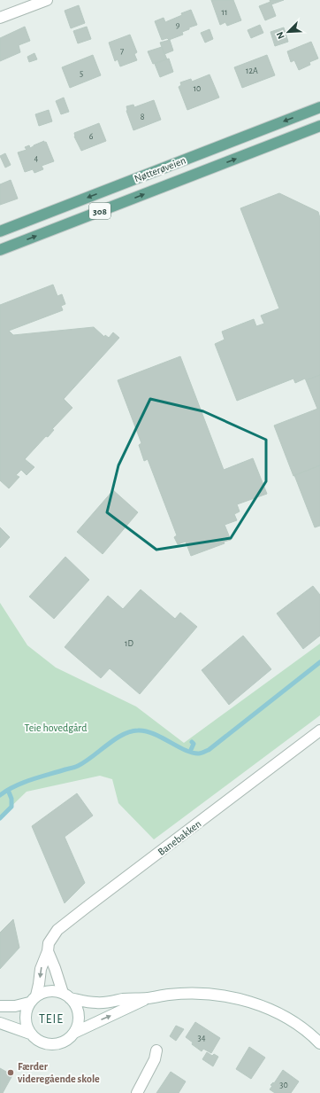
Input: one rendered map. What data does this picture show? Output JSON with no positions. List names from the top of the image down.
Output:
{
  "streets": {
    "main road": ["Nøtterøveien", "308", "Banebakken"]
  },
  "districts": ["TEIE"],
  "parks": ["Teie hovedgård"],
  "places": ["Færder videregående skole"],
  "house_numbers": [
    "11",
    "9",
    "7",
    "12A",
    "5",
    "10",
    "8",
    "6",
    "4",
    "1D",
    "34",
    "30"
  ],
  "north": "bottom left"
}
